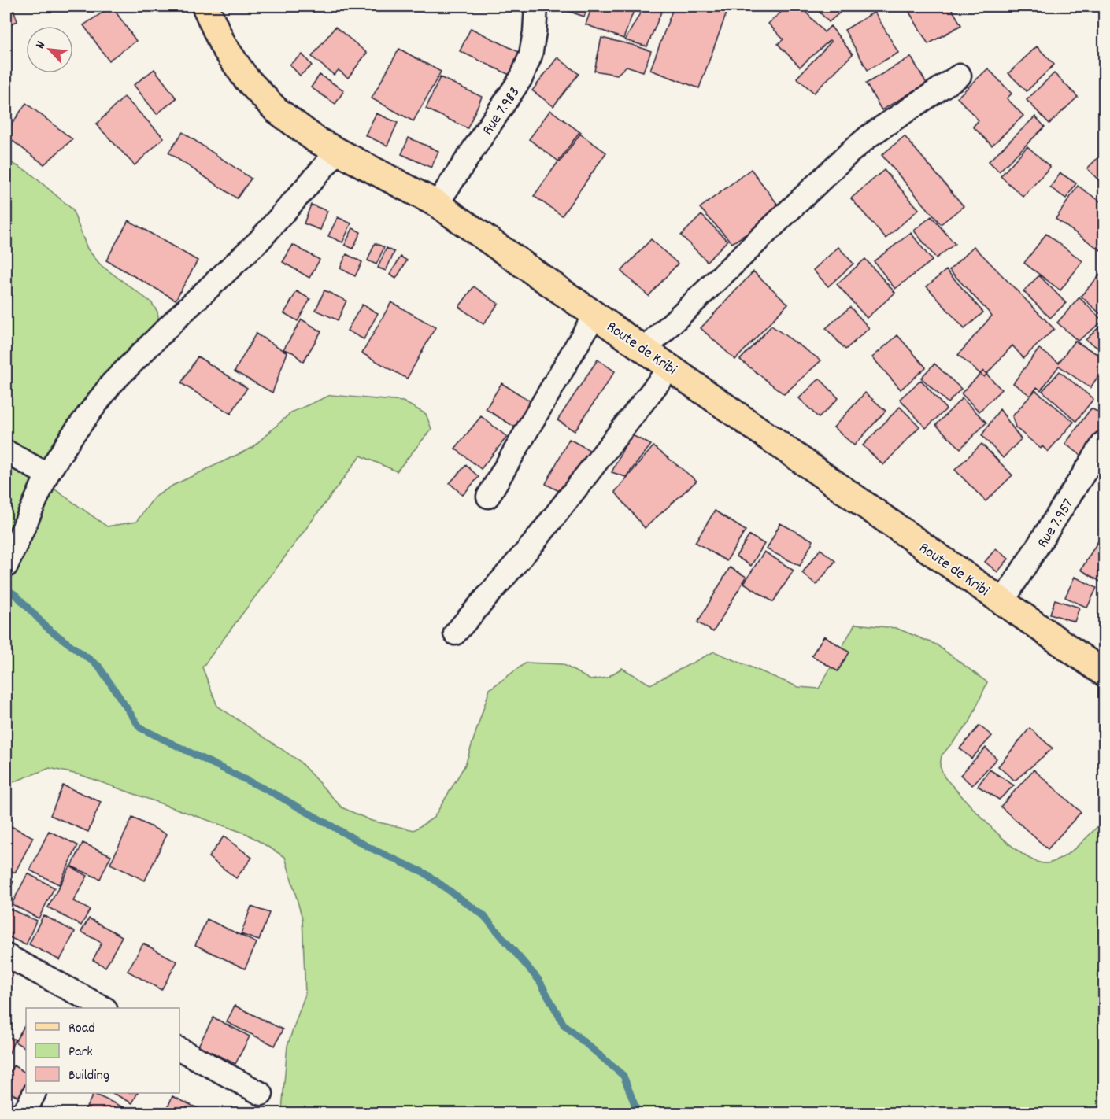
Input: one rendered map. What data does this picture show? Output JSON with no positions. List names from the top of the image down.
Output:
{
  "streets": {
    "main road": ["Route de Kribi"],
    "street": ["Rue 7.983", "Rue 7.957"]
  },
  "crossings": [
    ["Rue 7.983", "Route de Kribi"],
    ["Route de Kribi", "Rue 7.957"]
  ],
  "legend": ["Road", "Park", "Building"],
  "north": "top left"
}
